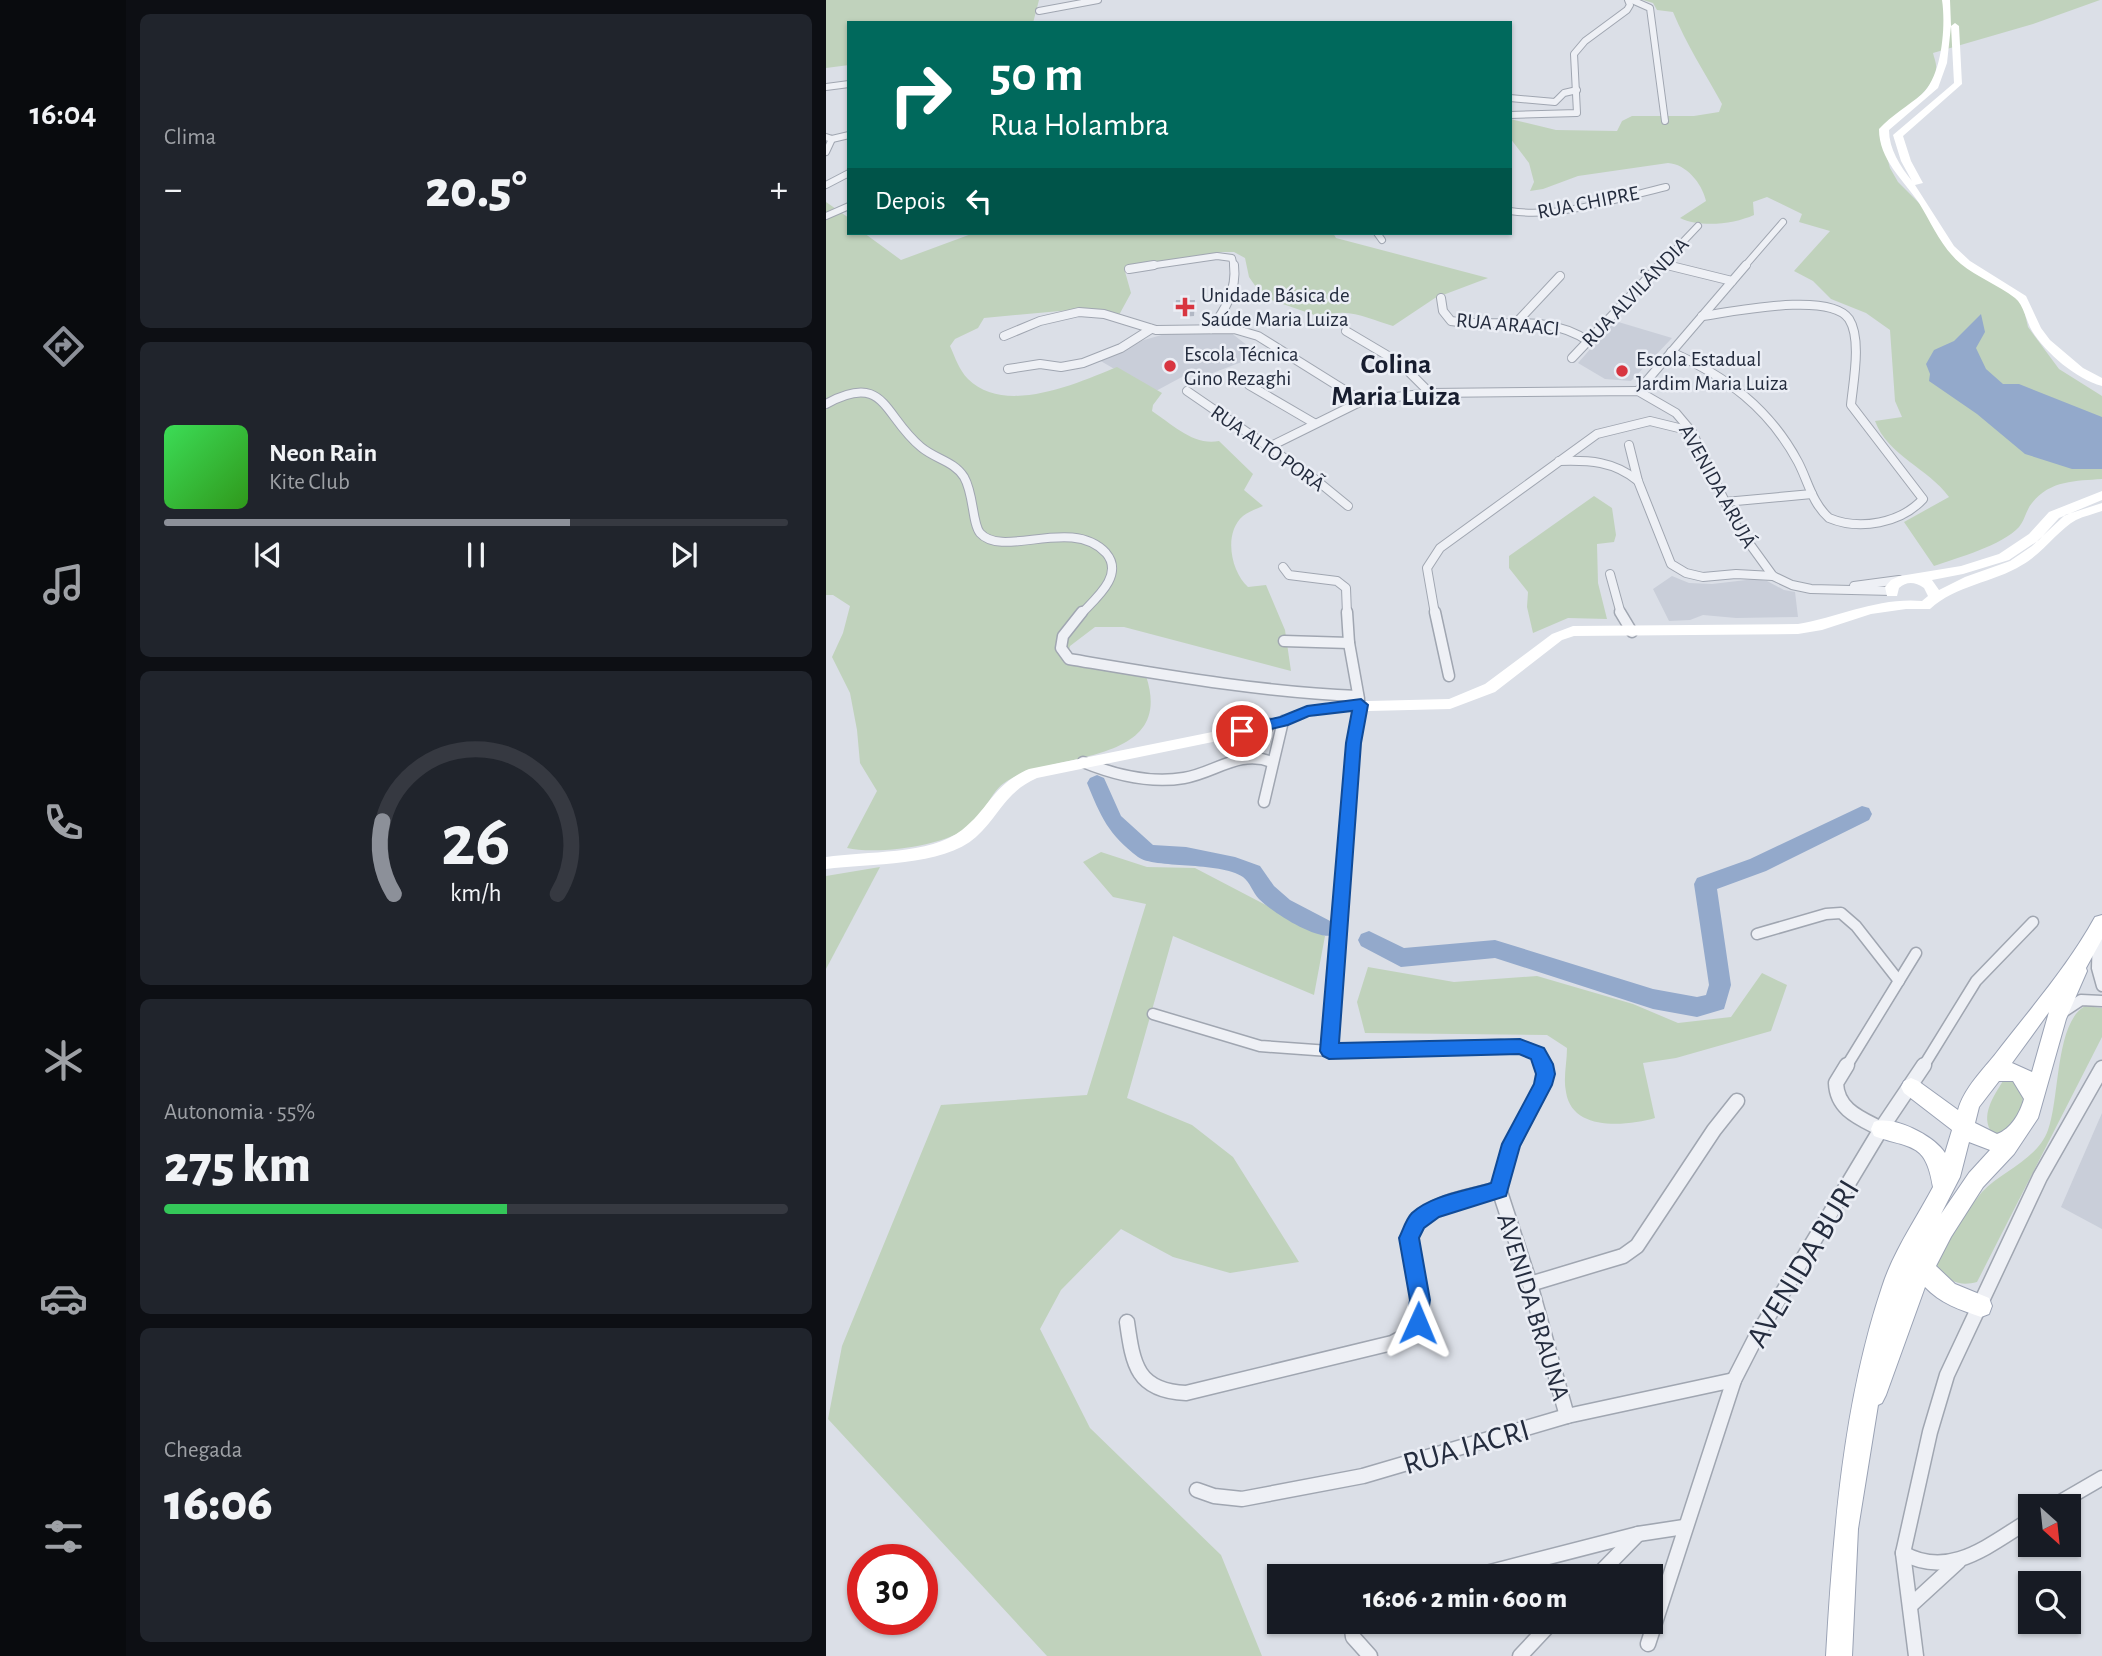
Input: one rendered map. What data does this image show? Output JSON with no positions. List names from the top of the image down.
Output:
{
  "streets": {
    "street": [
      "RUA CHIPRE",
      "RUA ALVILÂNDIA",
      "RUA ARAACI",
      "RUA ALTO PORÃ",
      "AVENIDA ARUJÁ",
      "AVENIDA BURI",
      "AVENIDA BRAUNA",
      "RUA IACRI"
    ]
  },
  "crossings": [
    ["RUA ALVILÂNDIA", "RUA ARAACI"],
    ["AVENIDA BURI", "RUA IACRI"],
    ["AVENIDA BRAUNA", "RUA IACRI"]
  ],
  "districts": ["Colina Maria Luiza"],
  "places": {
    "health": ["Unidade Básica de Saúde Maria Luiza"],
    "other": ["Escola Técnica Gino Rezaghi", "Escola Estadual Jardim Maria Luiza"]
  },
  "north": "bottom right",
  "page": {
    "tabs": "16:04",
    "tile": [
      "Clima",
      ["Autonomia · 55%", "275 km"],
      ["Chegada", "16:06"]
    ],
    "turn": ["50 m", "Rua Holambra"],
    "heat": ["−", "20.5°", "+"],
    "then": "Depois",
    "song": ["Neon Rain", "Kite Club"],
    "limit": "30",
    "trip": "16:06 · 2 min · 600 m",
    "gauge": ["26", "km/h"]
  }
}
